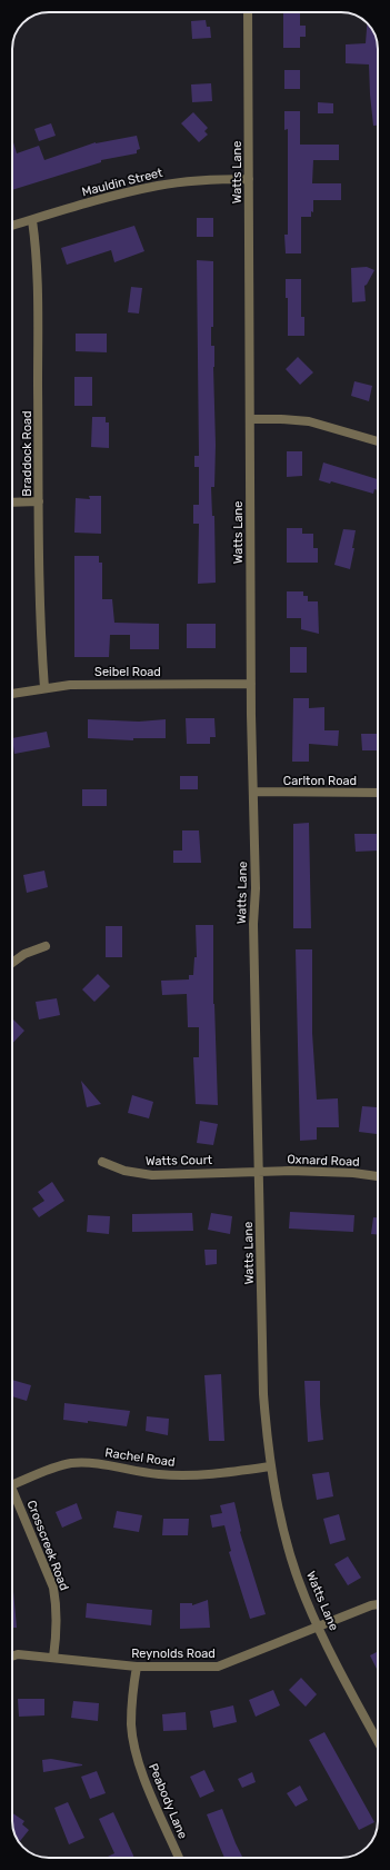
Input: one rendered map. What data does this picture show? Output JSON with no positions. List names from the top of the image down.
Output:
{
  "streets": {
    "street": [
      "Watts Lane",
      "Mauldin Street",
      "Braddock Road",
      "Seibel Road",
      "Carlton Road",
      "Watts Court",
      "Oxnard Road",
      "Rachel Road",
      "Crosscreek Road",
      "Reynolds Road",
      "Peabody Lane"
    ]
  },
  "crossings": [
    ["Watts Lane", "Mauldin Street"],
    ["Watts Lane", "Seibel Road"],
    ["Watts Lane", "Carlton Road"],
    ["Watts Lane", "Watts Court"],
    ["Watts Lane", "Oxnard Road"],
    ["Watts Lane", "Rachel Road"],
    ["Watts Lane", "Reynolds Road"],
    ["Mauldin Street", "Braddock Road"],
    ["Braddock Road", "Seibel Road"],
    ["Watts Court", "Oxnard Road"],
    ["Crosscreek Road", "Reynolds Road"],
    ["Reynolds Road", "Peabody Lane"]
  ]
}
